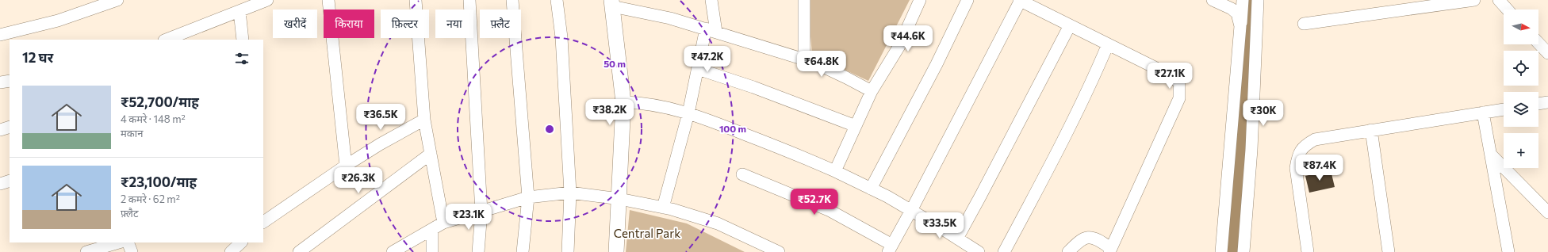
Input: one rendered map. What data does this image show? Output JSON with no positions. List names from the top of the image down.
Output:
{
  "parks": ["Central Park"],
  "north": "right",
  "page": {
    "map_buttons": "+",
    "chip": [
      "खरीदें",
      "किराया",
      "फ़िल्टर",
      "नया",
      "फ़्लैट"
    ],
    "price": [
      "₹44.6K",
      "₹47.2K",
      "₹64.8K",
      "₹27.1K",
      "₹38.2K",
      "₹30K",
      "₹36.5K",
      "₹87.4K",
      "₹26.3K",
      "₹52.7K",
      "₹23.1K",
      "₹33.5K"
    ],
    "heading": "12 घर",
    "list": [
      {
        "name": "₹52,700/माह",
        "note": "4 कमरे · 148 m² · मकान"
      },
      {
        "name": "₹23,100/माह",
        "note": "2 कमरे · 62 m² · फ़्लैट"
      }
    ]
  },
  "rings": ["50 m", "100 m"]
}
